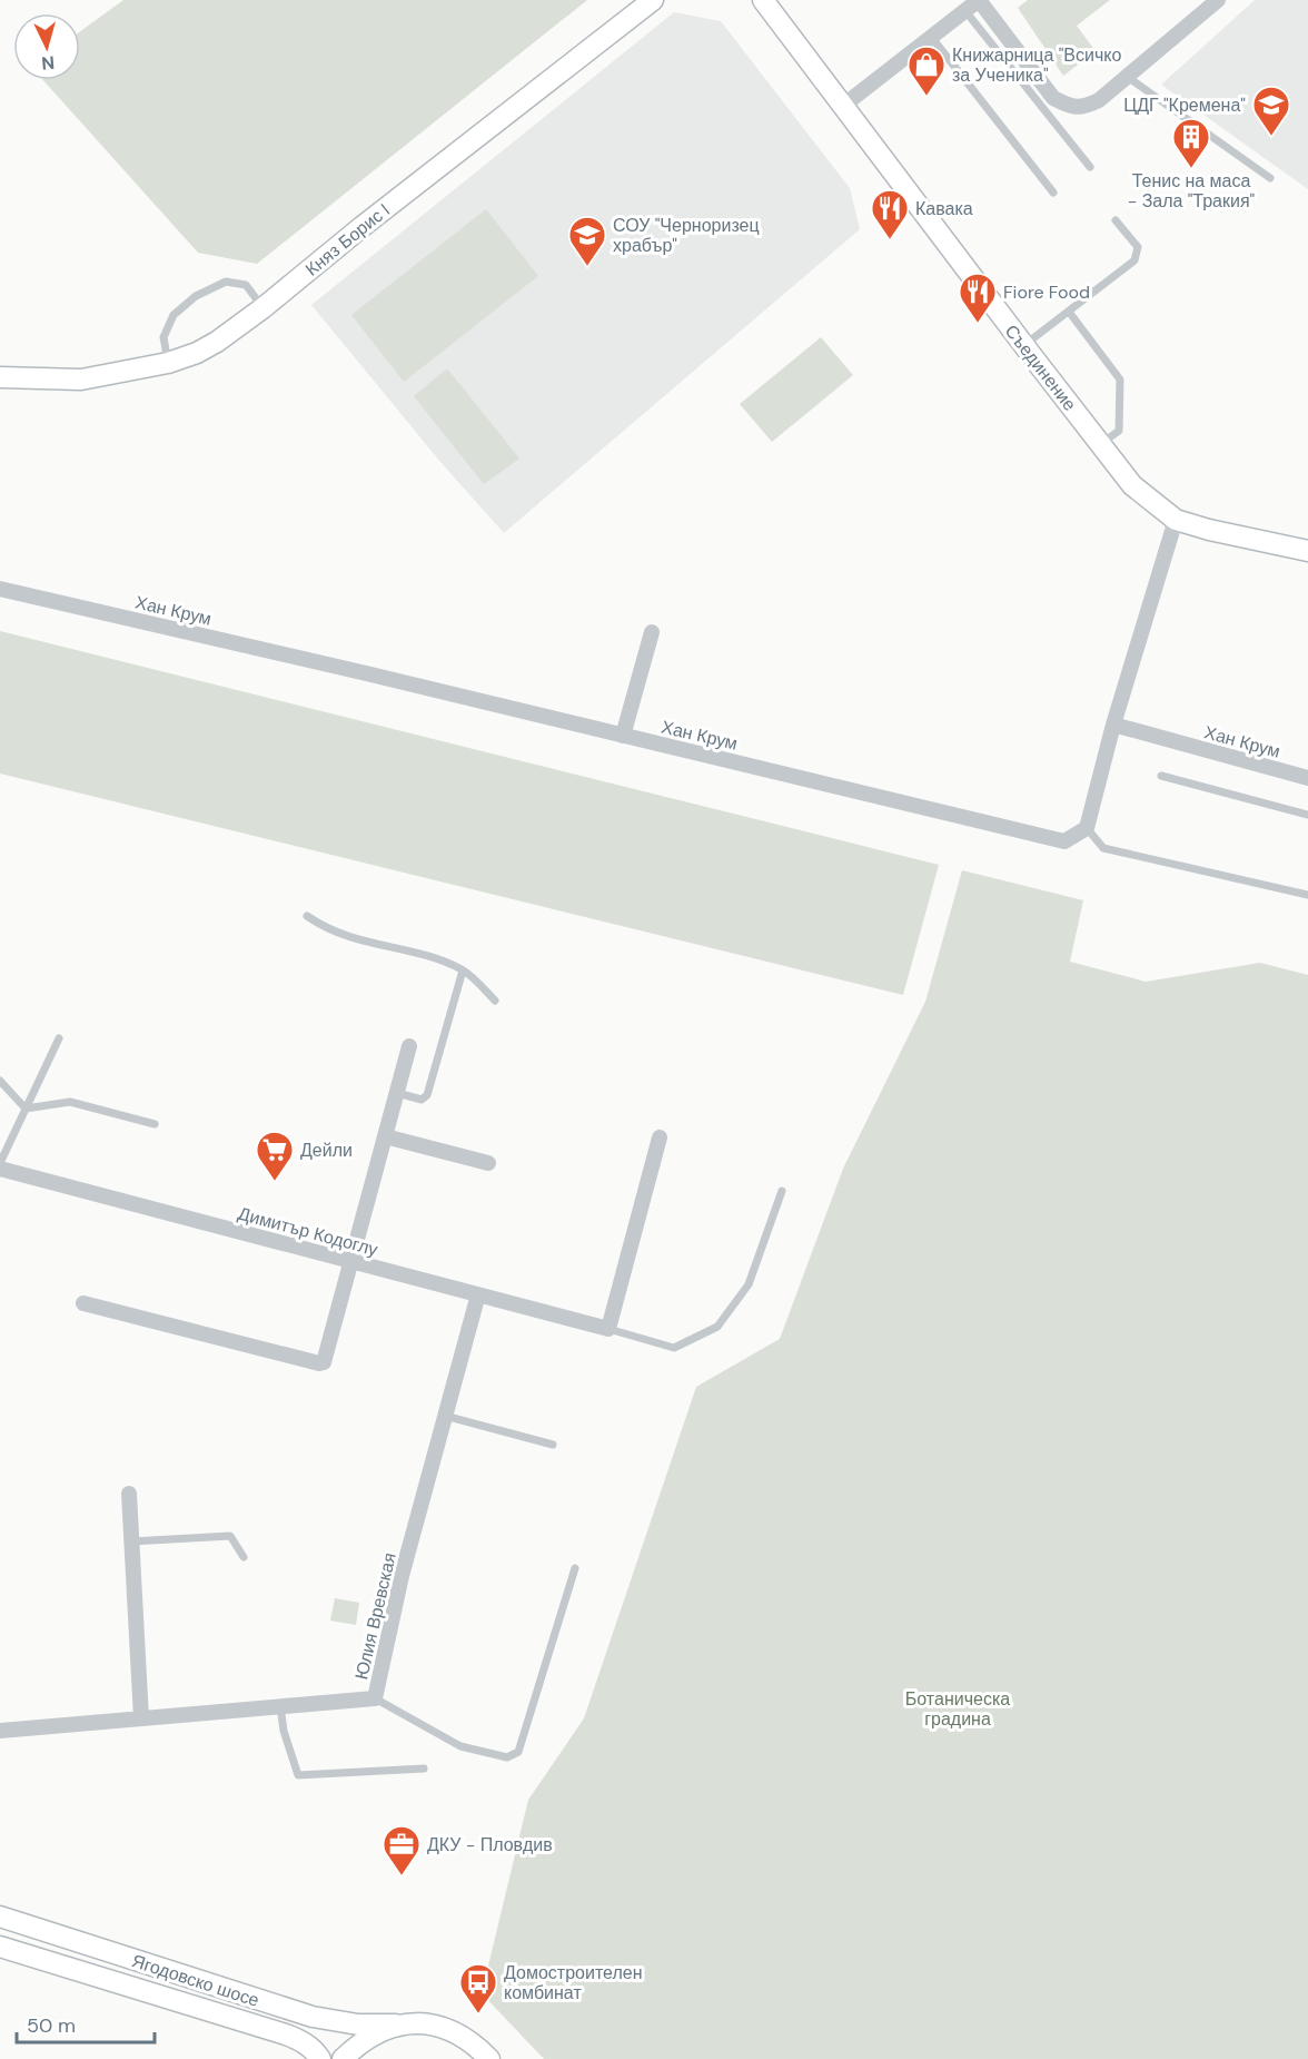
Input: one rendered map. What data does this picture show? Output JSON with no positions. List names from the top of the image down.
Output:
{
  "streets": {
    "street": [
      "Княз Борис I",
      "Съединение",
      "Хан Крум",
      "Димитър Кодоглу",
      "Юлия Вревская",
      "Ягодовско шосе"
    ]
  },
  "crossings": [
    ["Димитър Кодоглу", "Юлия Вревская"]
  ],
  "parks": ["Ботаническа градина"],
  "places": {
    "shop": ["Книжарница \"Всичко за Ученика\""],
    "school or university": ["ЦДГ \"Кремена\"", "СОУ \"Черноризец храбър\""],
    "building": ["Тенис на маса - Зала \"Тракия\""],
    "restaurant": ["Кавака", "Fiore Food"],
    "supermarket": ["Дейли"],
    "office": ["ДКУ - Пловдив"],
    "bus stop": ["Домостроителен комбинат"]
  },
  "scale_bar": "50 m",
  "north": "bottom"
}
